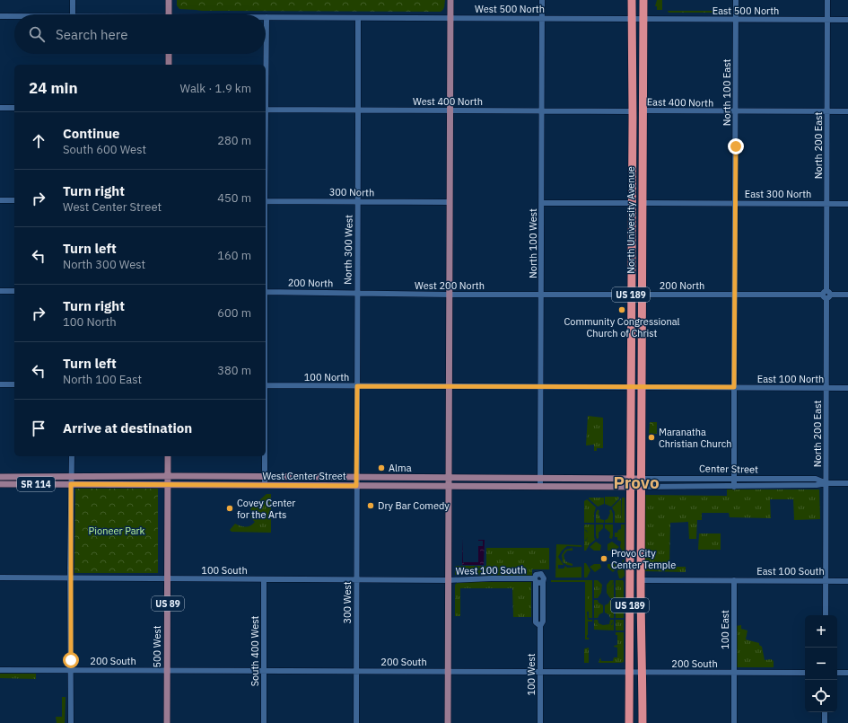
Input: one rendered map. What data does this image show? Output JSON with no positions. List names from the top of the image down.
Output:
{
  "streets": {
    "highway": ["North University Avenue", "US 189"],
    "main road": [
      "Center Street",
      "West Center Street",
      "SR 114",
      "US 89",
      "500 West"
    ],
    "street": [
      "West 500 North",
      "East 500 North",
      "North 100 East",
      "West 400 North",
      "East 400 North",
      "North 200 East",
      "300 North",
      "East 300 North",
      "North 100 West",
      "North 300 West",
      "200 North",
      "West 200 North",
      "100 North",
      "East 100 North",
      "100 South",
      "West 100 South",
      "East 100 South",
      "300 West",
      "100 East",
      "South 400 West",
      "200 South",
      "100 West"
    ]
  },
  "crossings": [
    ["West 500 North", "East 500 North"],
    ["West 500 North", "North University Avenue"],
    ["West 500 North", "North 100 West"],
    ["West 500 North", "North 300 West"],
    ["East 500 North", "North 100 East"],
    ["East 500 North", "North 200 East"],
    ["East 500 North", "North University Avenue"],
    ["North 100 East", "East 400 North"],
    ["North 100 East", "East 300 North"],
    ["North 100 East", "200 North"],
    ["North 100 East", "100 North"],
    ["North 100 East", "East 100 North"],
    ["North 100 East", "Center Street"],
    ["West 400 North", "North University Avenue"],
    ["West 400 North", "North 100 West"],
    ["West 400 North", "North 300 West"],
    ["East 400 North", "North 200 East"],
    ["East 400 North", "North University Avenue"],
    ["North 200 East", "East 300 North"],
    ["North 200 East", "200 North"],
    ["North 200 East", "East 100 North"],
    ["North 200 East", "Center Street"],
    ["North 200 East", "East 100 South"],
    ["300 North", "North 300 West"],
    ["East 300 North", "North University Avenue"],
    ["North University Avenue", "200 North"],
    ["North University Avenue", "US 189"],
    ["North University Avenue", "100 North"],
    ["North University Avenue", "Center Street"],
    ["North University Avenue", "West Center Street"],
    ["North 100 West", "200 North"],
    ["North 100 West", "West 200 North"],
    ["North 100 West", "100 North"],
    ["North 100 West", "West Center Street"],
    ["North 300 West", "200 North"],
    ["North 300 West", "West 200 North"],
    ["North 300 West", "100 North"],
    ["North 300 West", "West Center Street"],
    ["North 300 West", "300 West"],
    ["200 North", "West 200 North"],
    ["US 189", "Center Street"],
    ["US 189", "West Center Street"],
    ["US 189", "200 South"],
    ["100 North", "East 100 North"],
    ["Center Street", "West Center Street"],
    ["West Center Street", "300 West"],
    ["West Center Street", "US 89"],
    ["West Center Street", "500 West"],
    ["100 South", "West 100 South"],
    ["100 South", "300 West"],
    ["100 South", "500 West"],
    ["100 South", "South 400 West"],
    ["East 100 South", "100 East"],
    ["300 West", "200 South"],
    ["US 89", "500 West"],
    ["100 East", "200 South"],
    ["500 West", "200 South"],
    ["South 400 West", "200 South"],
    ["200 South", "100 West"]
  ],
  "districts": ["Provo"],
  "parks": ["Pioneer Park"],
  "places": [
    "Community Congressional Church of Christ",
    "Maranatha Christian Church",
    "Alma",
    "Dry Bar Comedy",
    "Covey Center for the Arts",
    "Provo City Center Temple"
  ],
  "page": {
    "search": "Search here",
    "heading": ["24 min", "Walk · 1.9 km"],
    "list": [
      ["Continue", "South 600 West", "280 m"],
      ["Turn right", "West Center Street", "450 m"],
      ["Turn left", "North 300 West", "160 m"],
      ["Turn right", "100 North", "600 m"],
      ["Turn left", "North 100 East", "380 m"],
      "Arrive at destination"
    ],
    "map_buttons": ["+", "−"]
  }
}
